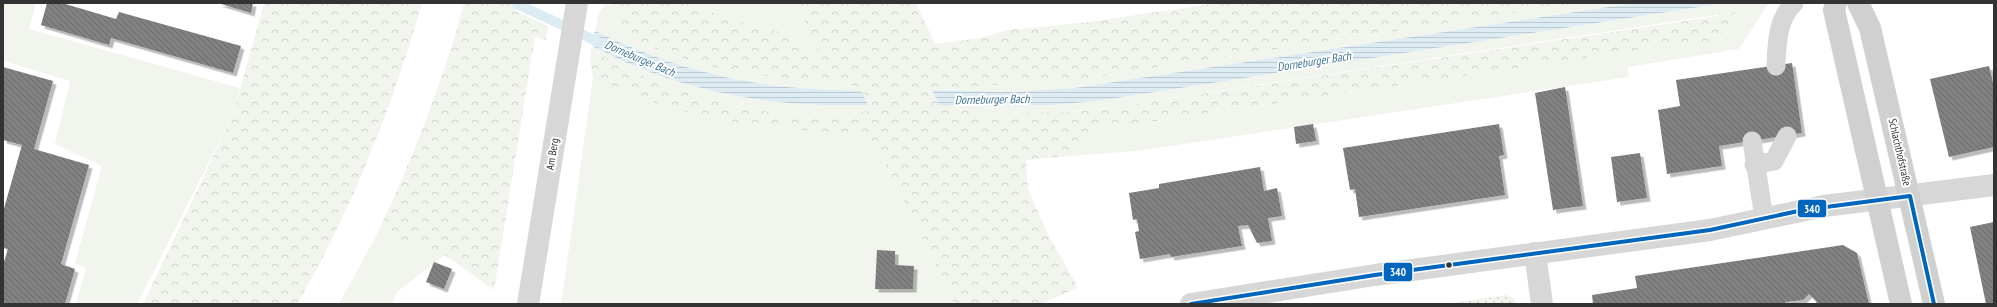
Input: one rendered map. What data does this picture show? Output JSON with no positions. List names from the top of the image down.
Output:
{
  "streets": {
    "main road": ["Schlachthofstraße"],
    "street": ["Am Berg"]
  },
  "water": ["Dorneburger Bach"],
  "lines": ["transit line 340"]
}
